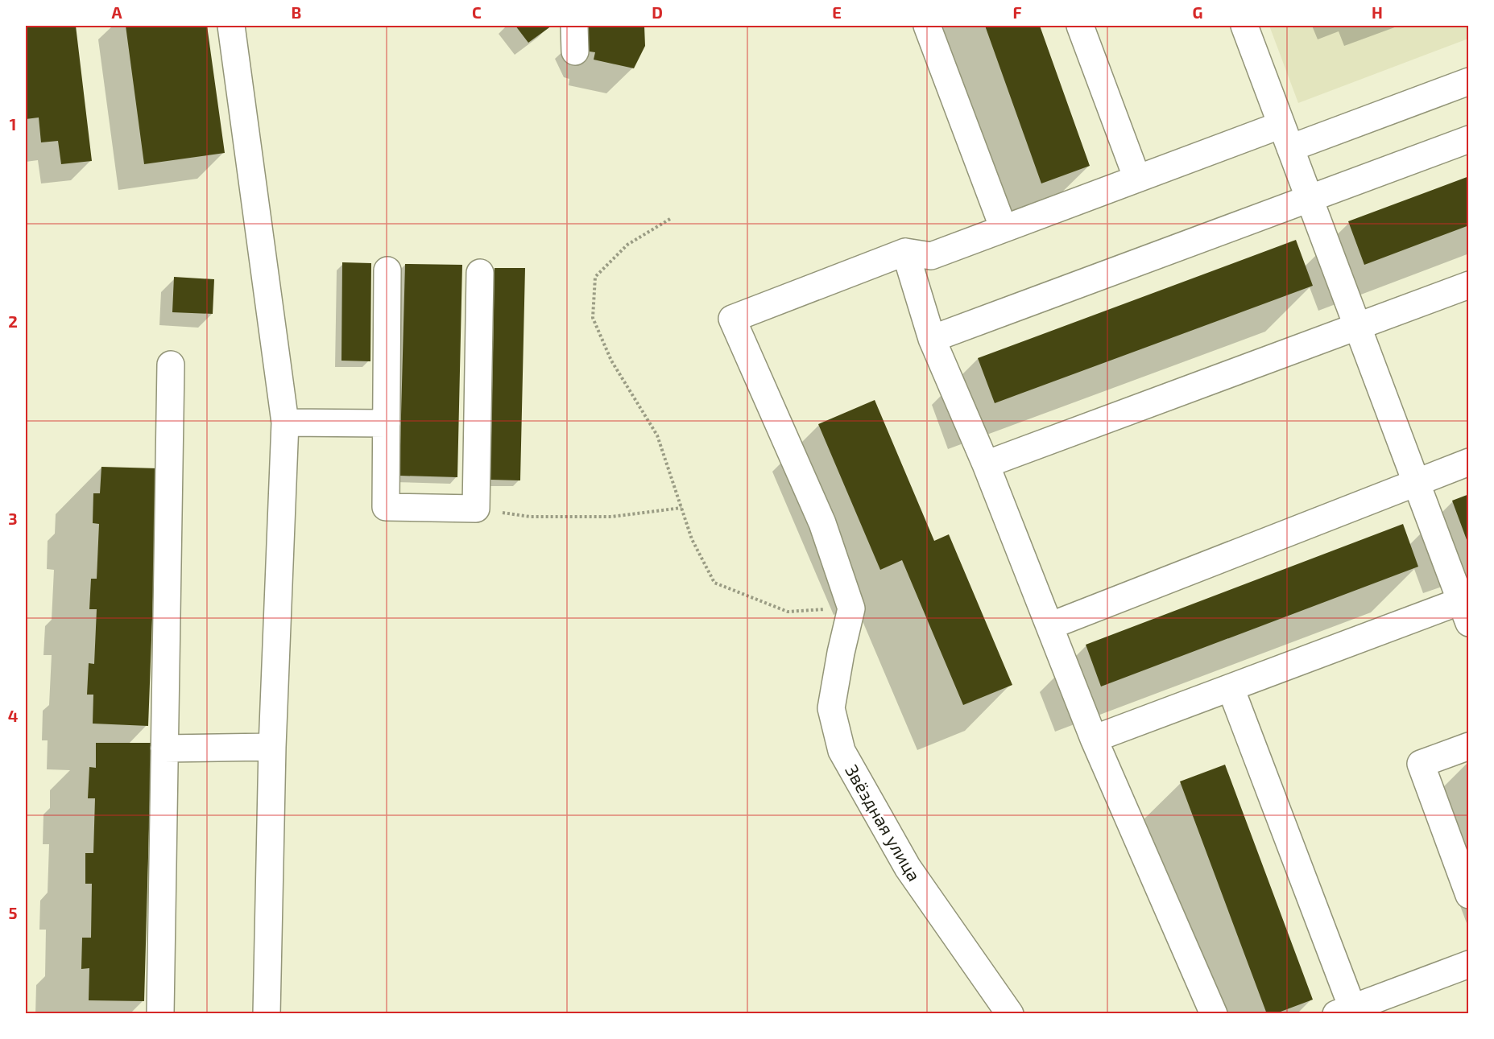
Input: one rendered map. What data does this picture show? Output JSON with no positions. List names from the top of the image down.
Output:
{
  "streets": {
    "street": ["Звёздная улица"]
  },
  "grid": {
    "columns": [
      "A",
      "B",
      "C",
      "D",
      "E",
      "F",
      "G",
      "H"
    ],
    "rows": [
      "1",
      "2",
      "3",
      "4",
      "5"
    ]
  }
}
